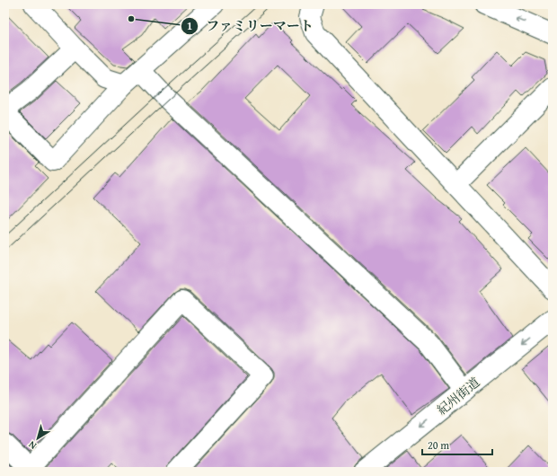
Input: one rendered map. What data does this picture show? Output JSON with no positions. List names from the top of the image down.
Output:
{
  "streets": {
    "street": ["紀州街道"]
  },
  "one_way": ["紀州街道"],
  "places": ["ファミリーマート"],
  "scale_bar": "20 m",
  "north": "bottom left"
}
